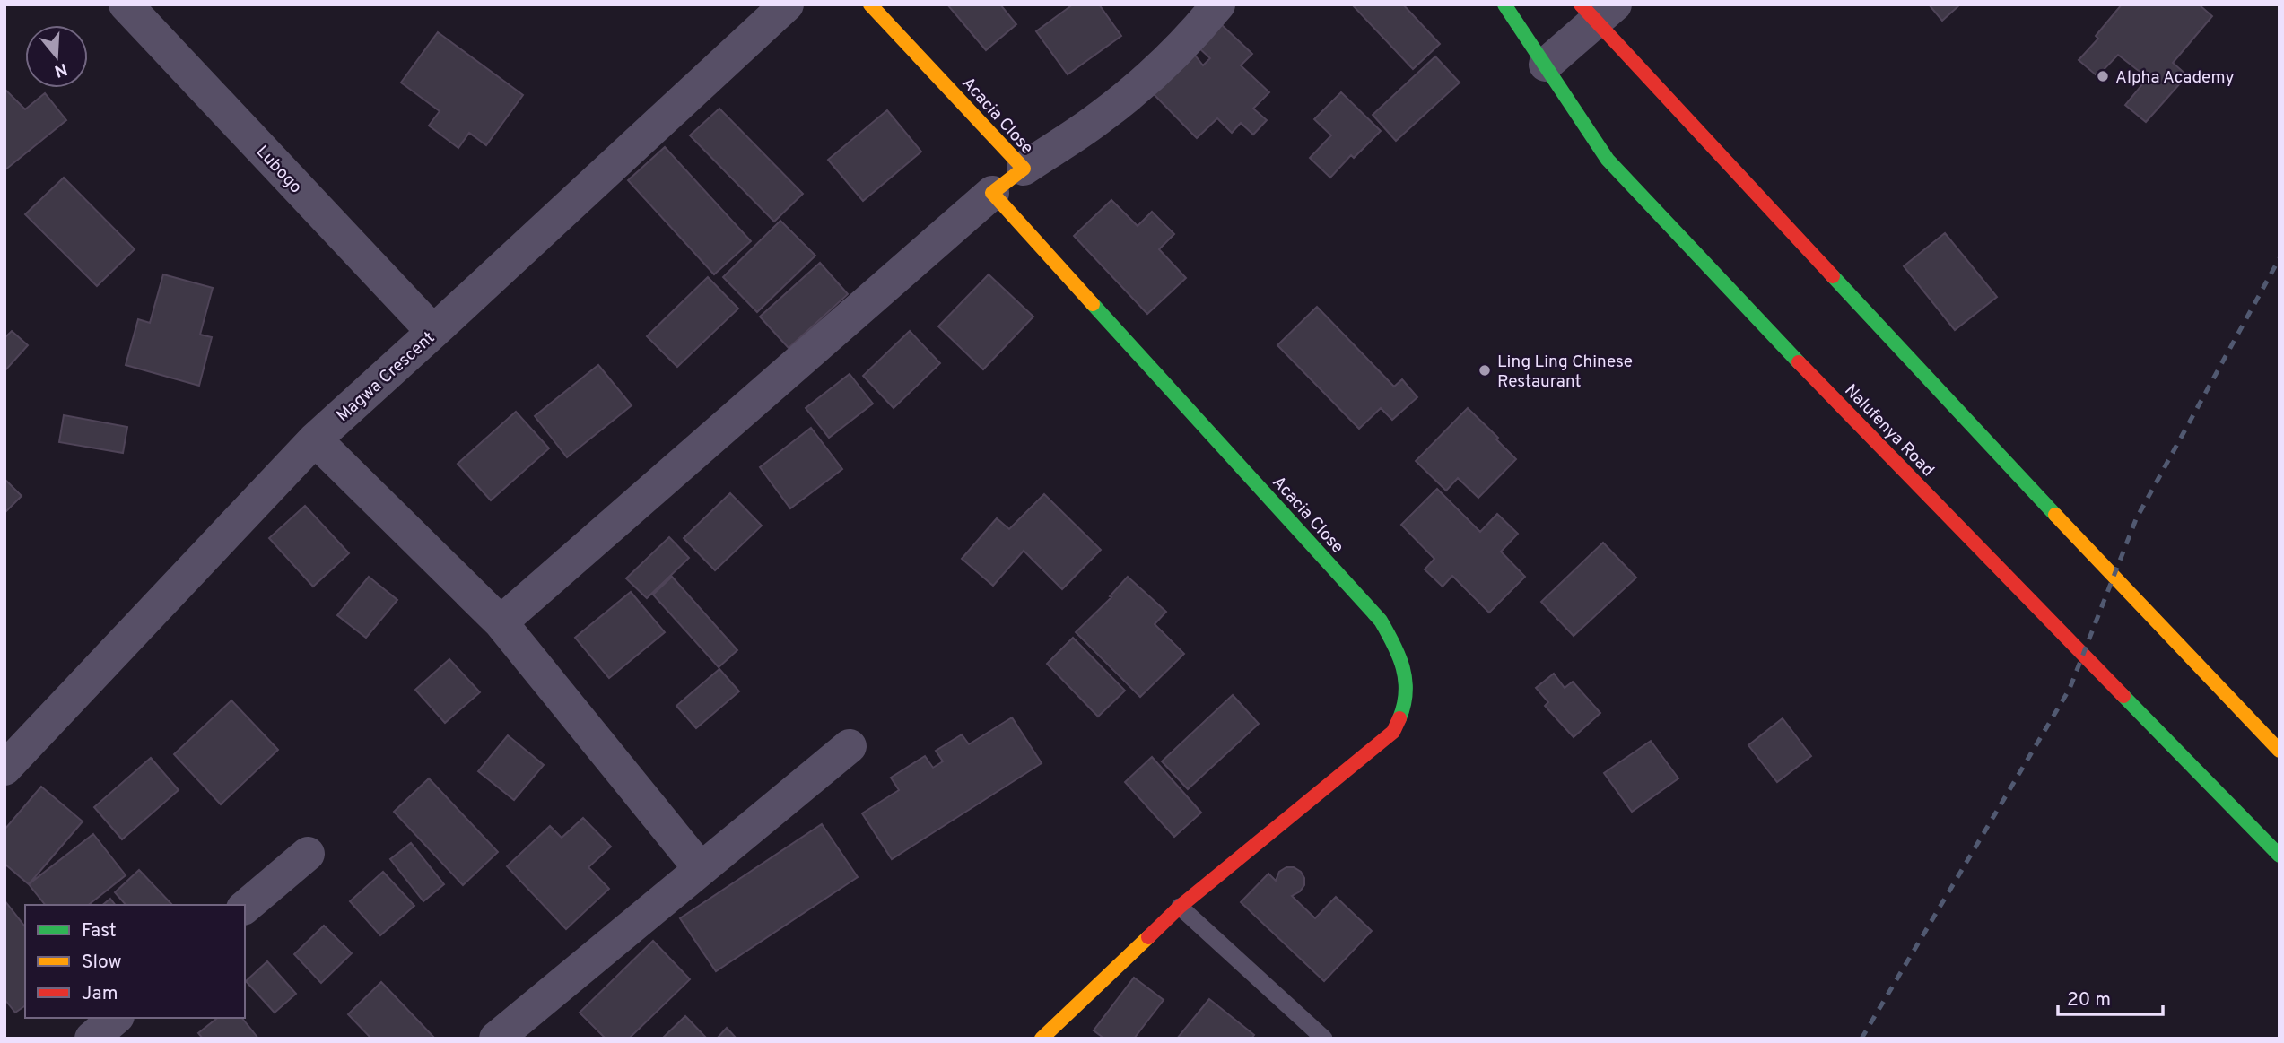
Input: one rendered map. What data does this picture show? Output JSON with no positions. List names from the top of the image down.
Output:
{
  "streets": {
    "street": [
      "Acacia Close",
      "Lubogo",
      "Magwa Crescent",
      "Nalufenya Road"
    ]
  },
  "crossings": [
    ["Lubogo", "Magwa Crescent"]
  ],
  "places": ["Alpha Academy", "Ling Ling Chinese Restaurant"],
  "legend": ["Fast", "Slow", "Jam"],
  "scale_bar": "20 m",
  "north": "bottom"
}
